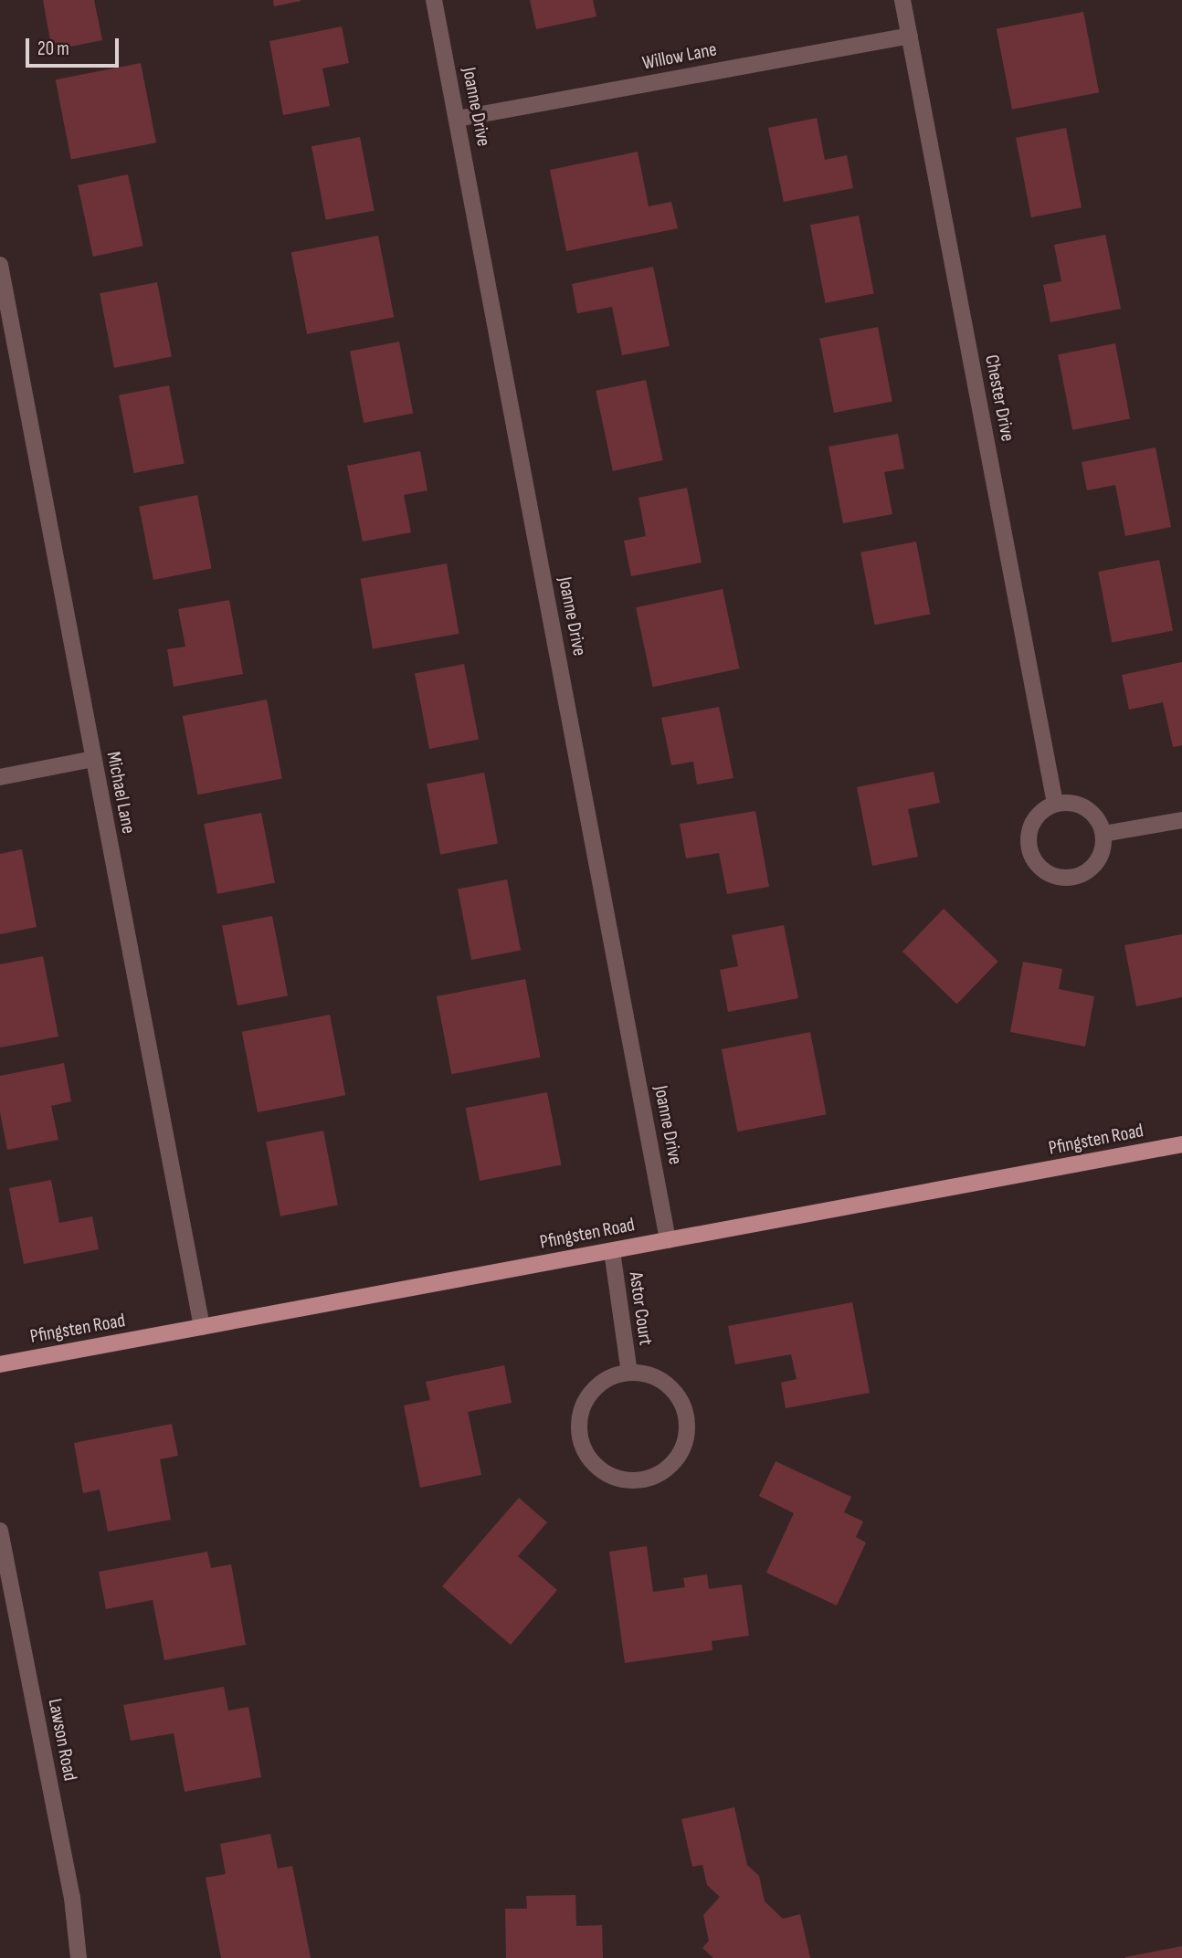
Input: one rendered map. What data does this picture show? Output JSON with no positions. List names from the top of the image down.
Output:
{
  "streets": {
    "main road": ["Pfingsten Road"],
    "street": [
      "Willow Lane",
      "Joanne Drive",
      "Chester Drive",
      "Michael Lane",
      "Astor Court",
      "Lawson Road"
    ]
  },
  "crossings": [
    ["Willow Lane", "Joanne Drive"],
    ["Willow Lane", "Chester Drive"],
    ["Joanne Drive", "Pfingsten Road"],
    ["Michael Lane", "Pfingsten Road"],
    ["Pfingsten Road", "Astor Court"]
  ],
  "scale_bar": "20 m"
}
